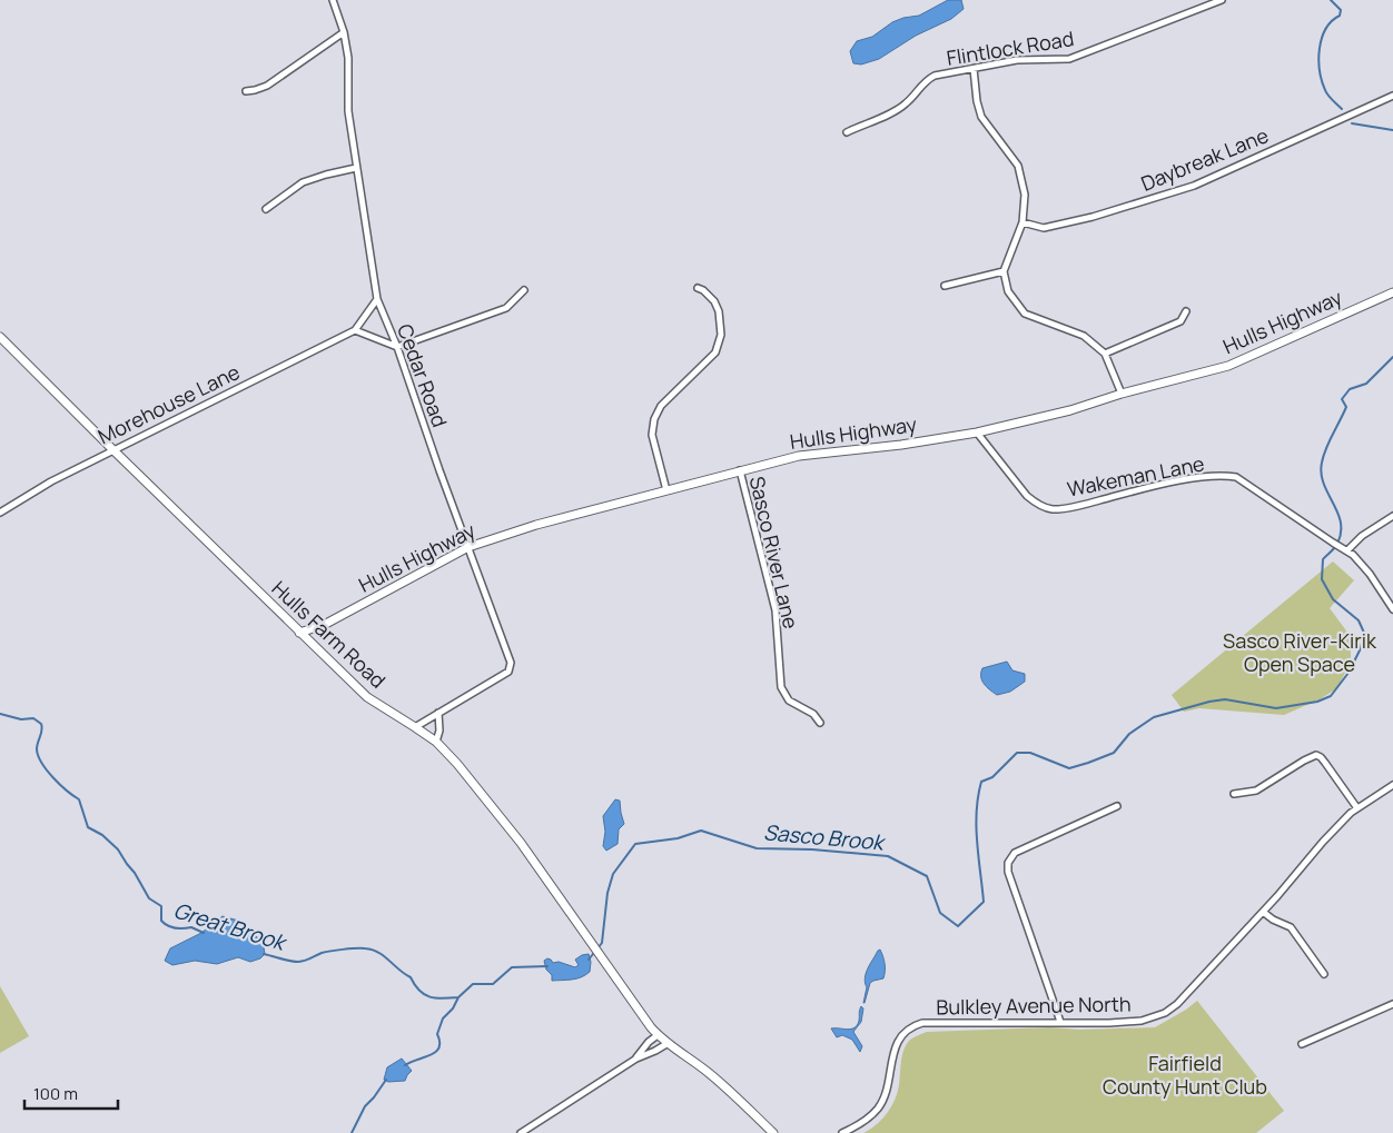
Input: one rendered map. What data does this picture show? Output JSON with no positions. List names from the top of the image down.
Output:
{
  "streets": {
    "street": [
      "Flintlock Road",
      "Daybreak Lane",
      "Hulls Highway",
      "Cedar Road",
      "Morehouse Lane",
      "Wakeman Lane",
      "Sasco River Lane",
      "Hulls Farm Road",
      "Bulkley Avenue North"
    ]
  },
  "crossings": [
    ["Hulls Highway", "Cedar Road"],
    ["Hulls Highway", "Wakeman Lane"],
    ["Hulls Highway", "Sasco River Lane"],
    ["Hulls Highway", "Hulls Farm Road"],
    ["Cedar Road", "Morehouse Lane"],
    ["Cedar Road", "Hulls Farm Road"],
    ["Morehouse Lane", "Hulls Farm Road"]
  ],
  "water": ["Sasco Brook", "Great Brook"],
  "parks": ["Sasco River-Kirik Open Space", "Fairfield County Hunt Club"],
  "scale_bar": "100 m"
}
